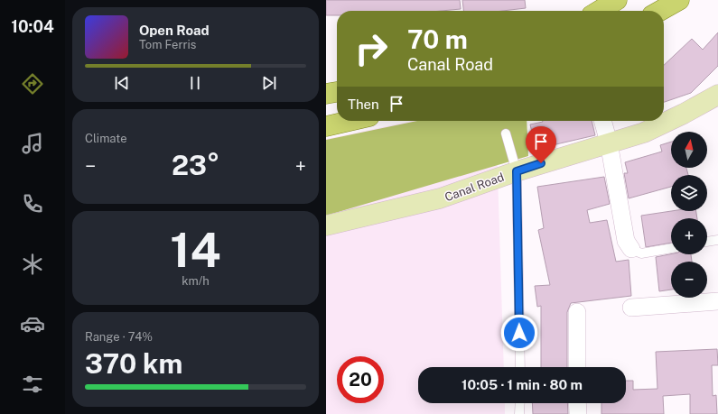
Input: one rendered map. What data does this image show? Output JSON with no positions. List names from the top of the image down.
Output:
{
  "streets": {
    "street": ["Canal Road"]
  },
  "north": "top",
  "page": {
    "tabs": "10:04",
    "turn": ["70 m", "Canal Road"],
    "song": ["Open Road", "Tom Ferris"],
    "then": "Then",
    "tile": [
      "Climate",
      ["14", "km/h"],
      ["Range · 74%", "370 km"]
    ],
    "map_buttons": ["+", "−"],
    "heat": ["−", "23°", "+"],
    "limit": "20",
    "trip": "10:05 · 1 min · 80 m"
  }
}
